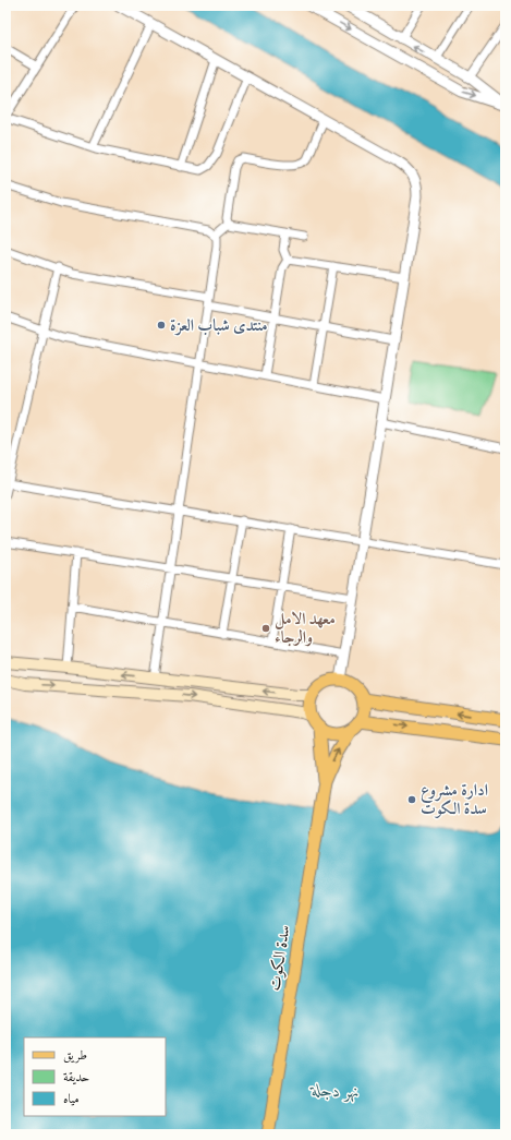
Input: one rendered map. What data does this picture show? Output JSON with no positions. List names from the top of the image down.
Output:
{
  "streets": {
    "main road": ["سدة الكوت"]
  },
  "water": ["نهر دجلة"],
  "places": ["منتدى شباب العزة", "معهد الامل والرجاء", "ادارة مشروع سدة الكوت"],
  "legend": ["طريق", "حديقة", "مياه"]
}
